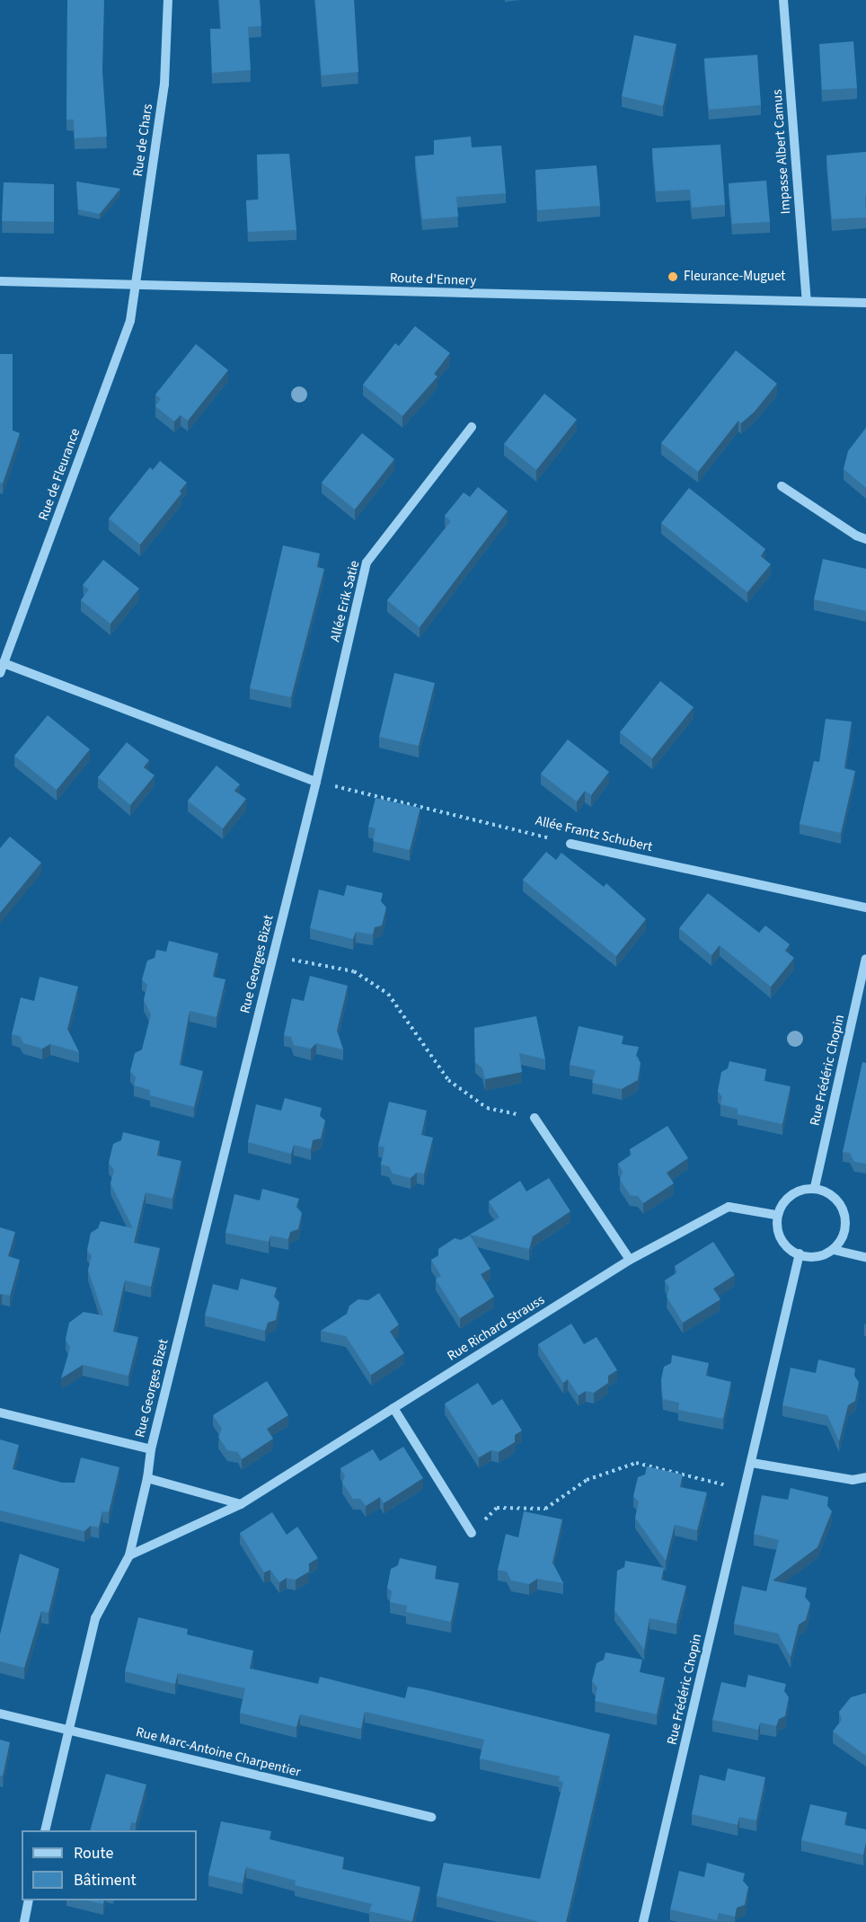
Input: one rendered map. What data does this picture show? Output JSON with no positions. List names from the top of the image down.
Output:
{
  "streets": {
    "street": [
      "Rue de Chars",
      "Impasse Albert Camus",
      "Route d'Ennery",
      "Rue de Fleurance",
      "Allée Erik Satie",
      "Allée Frantz Schubert",
      "Rue Georges Bizet",
      "Rue Frédéric Chopin",
      "Rue Richard Strauss",
      "Rue Marc-Antoine Charpentier"
    ]
  },
  "crossings": [
    ["Rue de Chars", "Route d'Ennery"],
    ["Rue de Chars", "Rue de Fleurance"],
    ["Impasse Albert Camus", "Route d'Ennery"],
    ["Route d'Ennery", "Rue de Fleurance"],
    ["Allée Erik Satie", "Allée Frantz Schubert"],
    ["Allée Erik Satie", "Rue Georges Bizet"],
    ["Allée Frantz Schubert", "Rue Georges Bizet"],
    ["Rue Georges Bizet", "Rue Richard Strauss"],
    ["Rue Frédéric Chopin", "Rue Richard Strauss"]
  ],
  "places": ["Fleurance-Muguet"],
  "legend": ["Route", "Bâtiment"]
}
